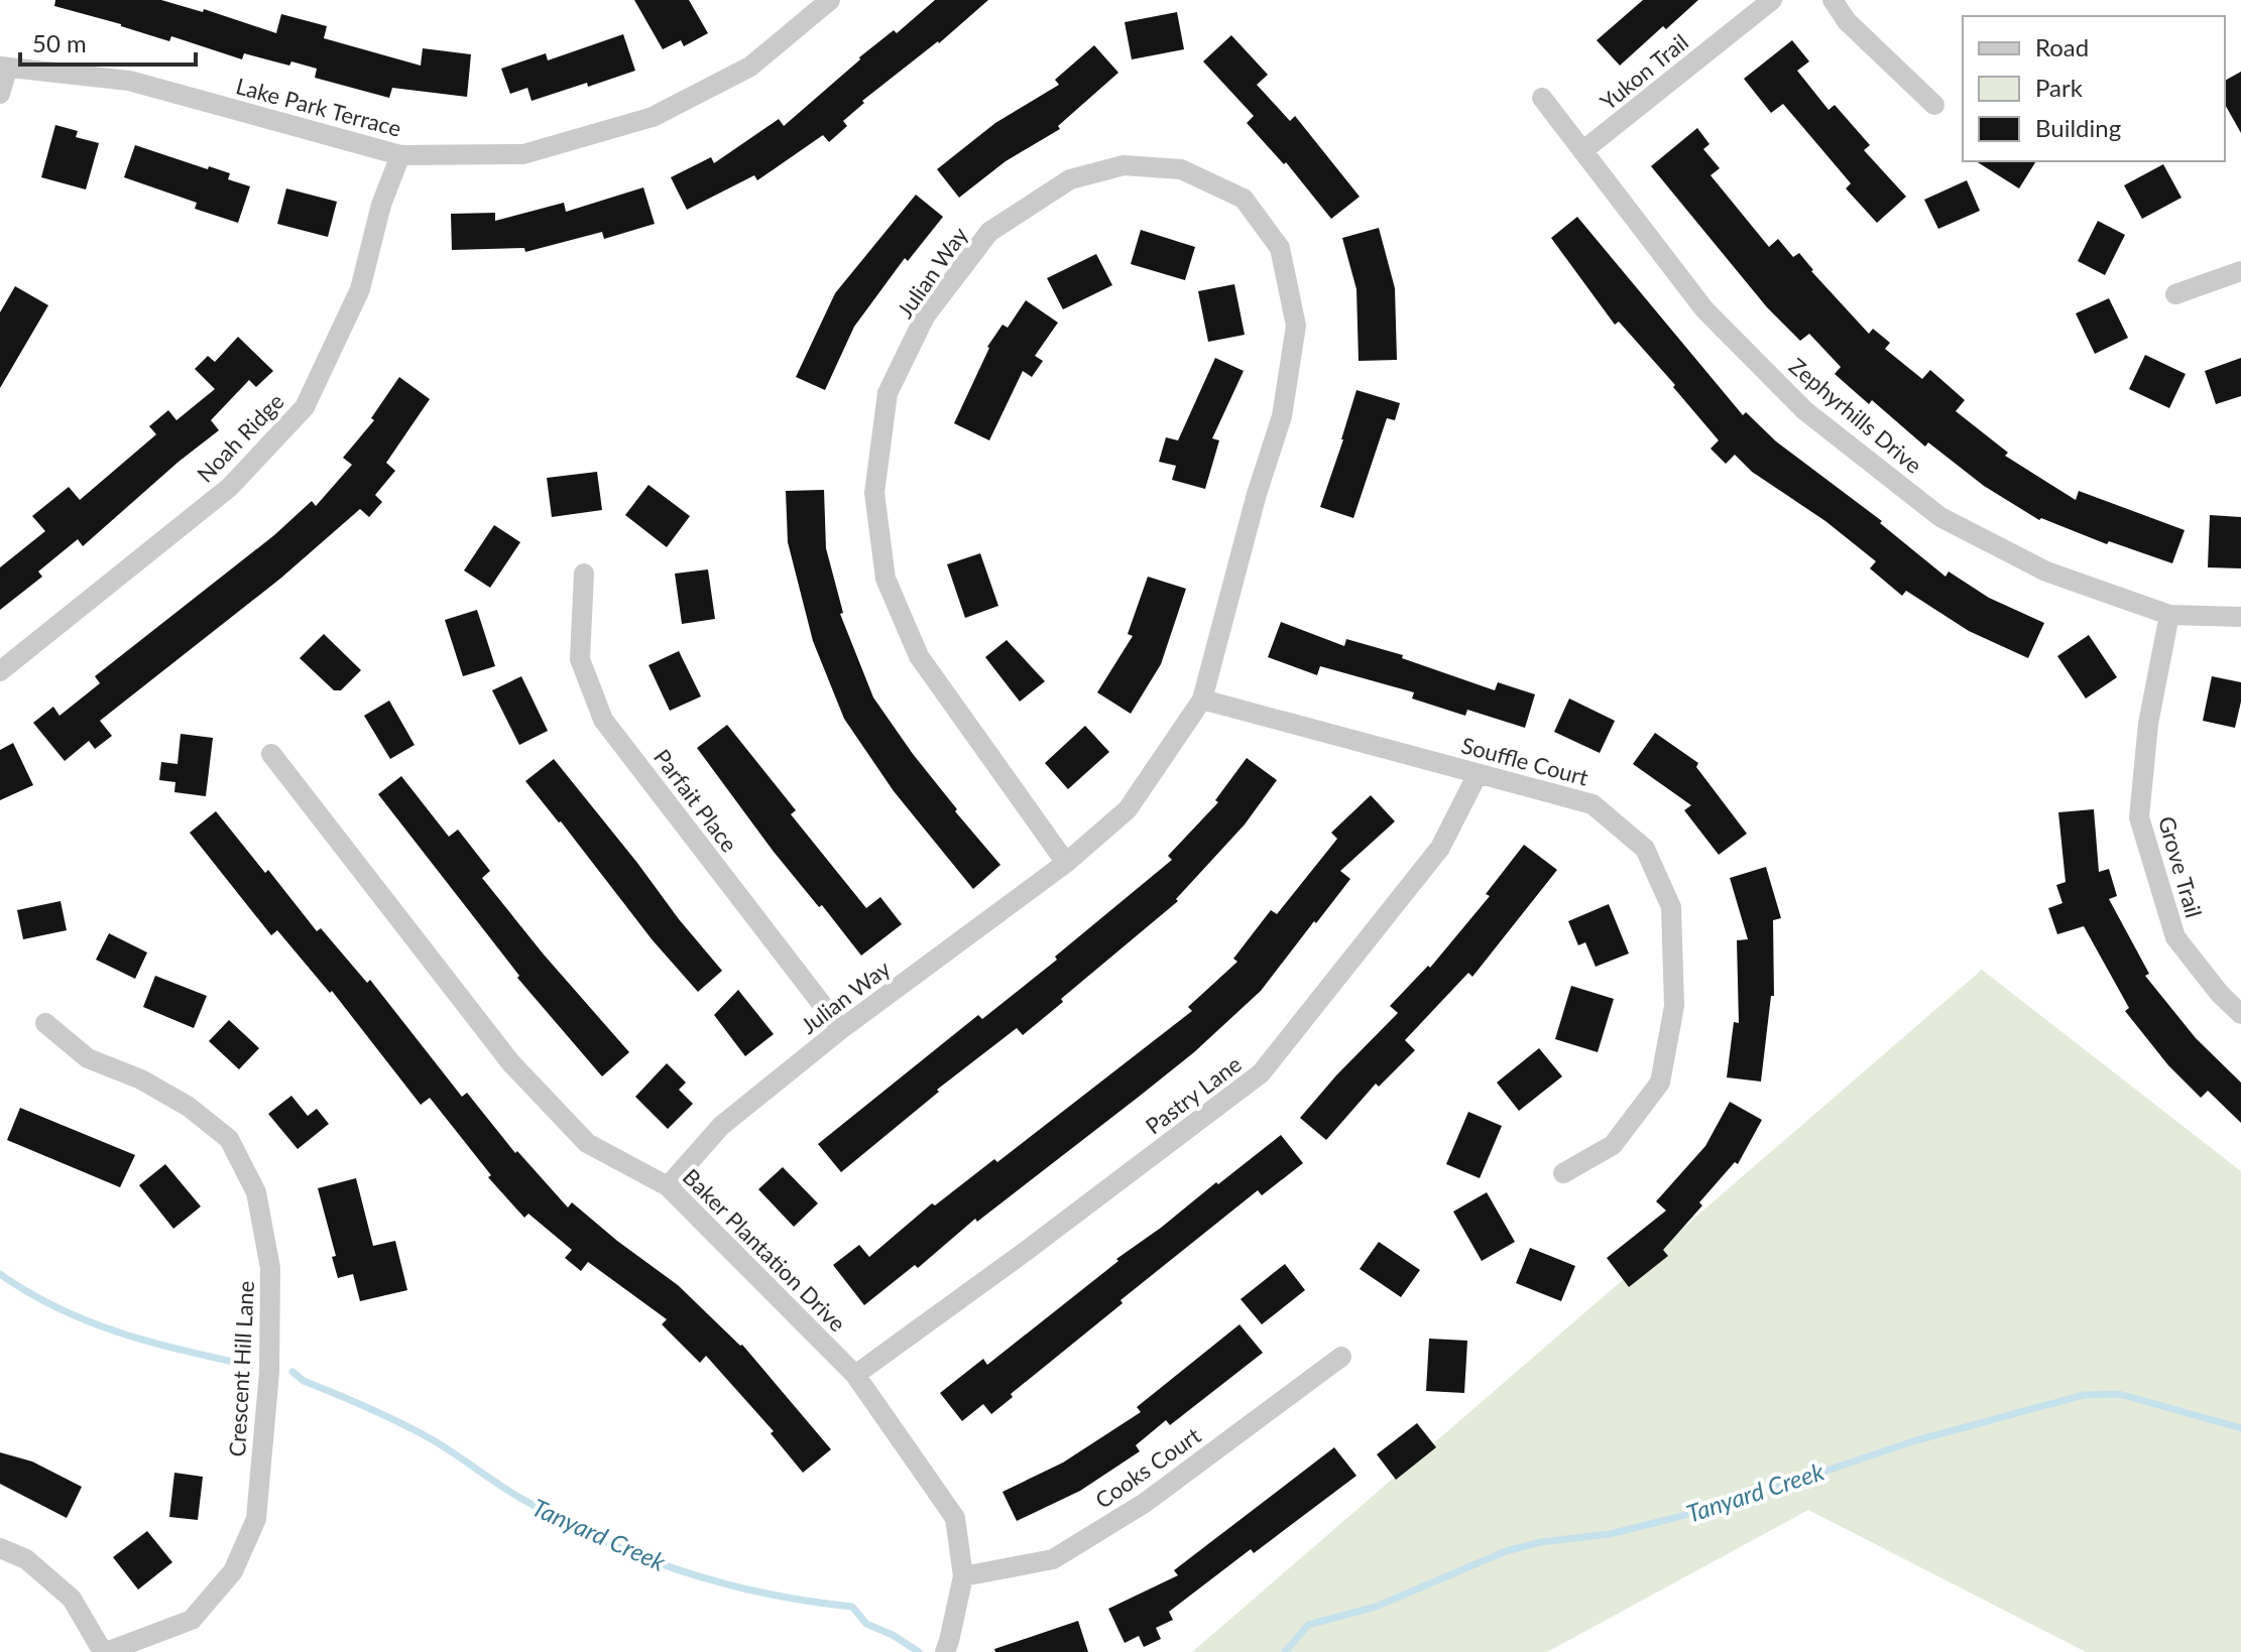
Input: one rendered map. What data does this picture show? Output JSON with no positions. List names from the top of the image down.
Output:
{
  "streets": {
    "street": [
      "Yukon Trail",
      "Lake Park Terrace",
      "Julian Way",
      "Zephyrhills Drive",
      "Noah Ridge",
      "Souffle Court",
      "Parfait Place",
      "Grove Trail",
      "Pastry Lane",
      "Baker Plantation Drive",
      "Crescent Hill Lane",
      "Cooks Court"
    ]
  },
  "crossings": [
    ["Yukon Trail", "Zephyrhills Drive"],
    ["Lake Park Terrace", "Noah Ridge"],
    ["Julian Way", "Souffle Court"],
    ["Julian Way", "Parfait Place"],
    ["Julian Way", "Baker Plantation Drive"],
    ["Zephyrhills Drive", "Grove Trail"],
    ["Souffle Court", "Pastry Lane"],
    ["Pastry Lane", "Baker Plantation Drive"],
    ["Baker Plantation Drive", "Cooks Court"]
  ],
  "water": ["Tanyard Creek"],
  "legend": ["Road", "Park", "Building"],
  "scale_bar": "50 m"
}
